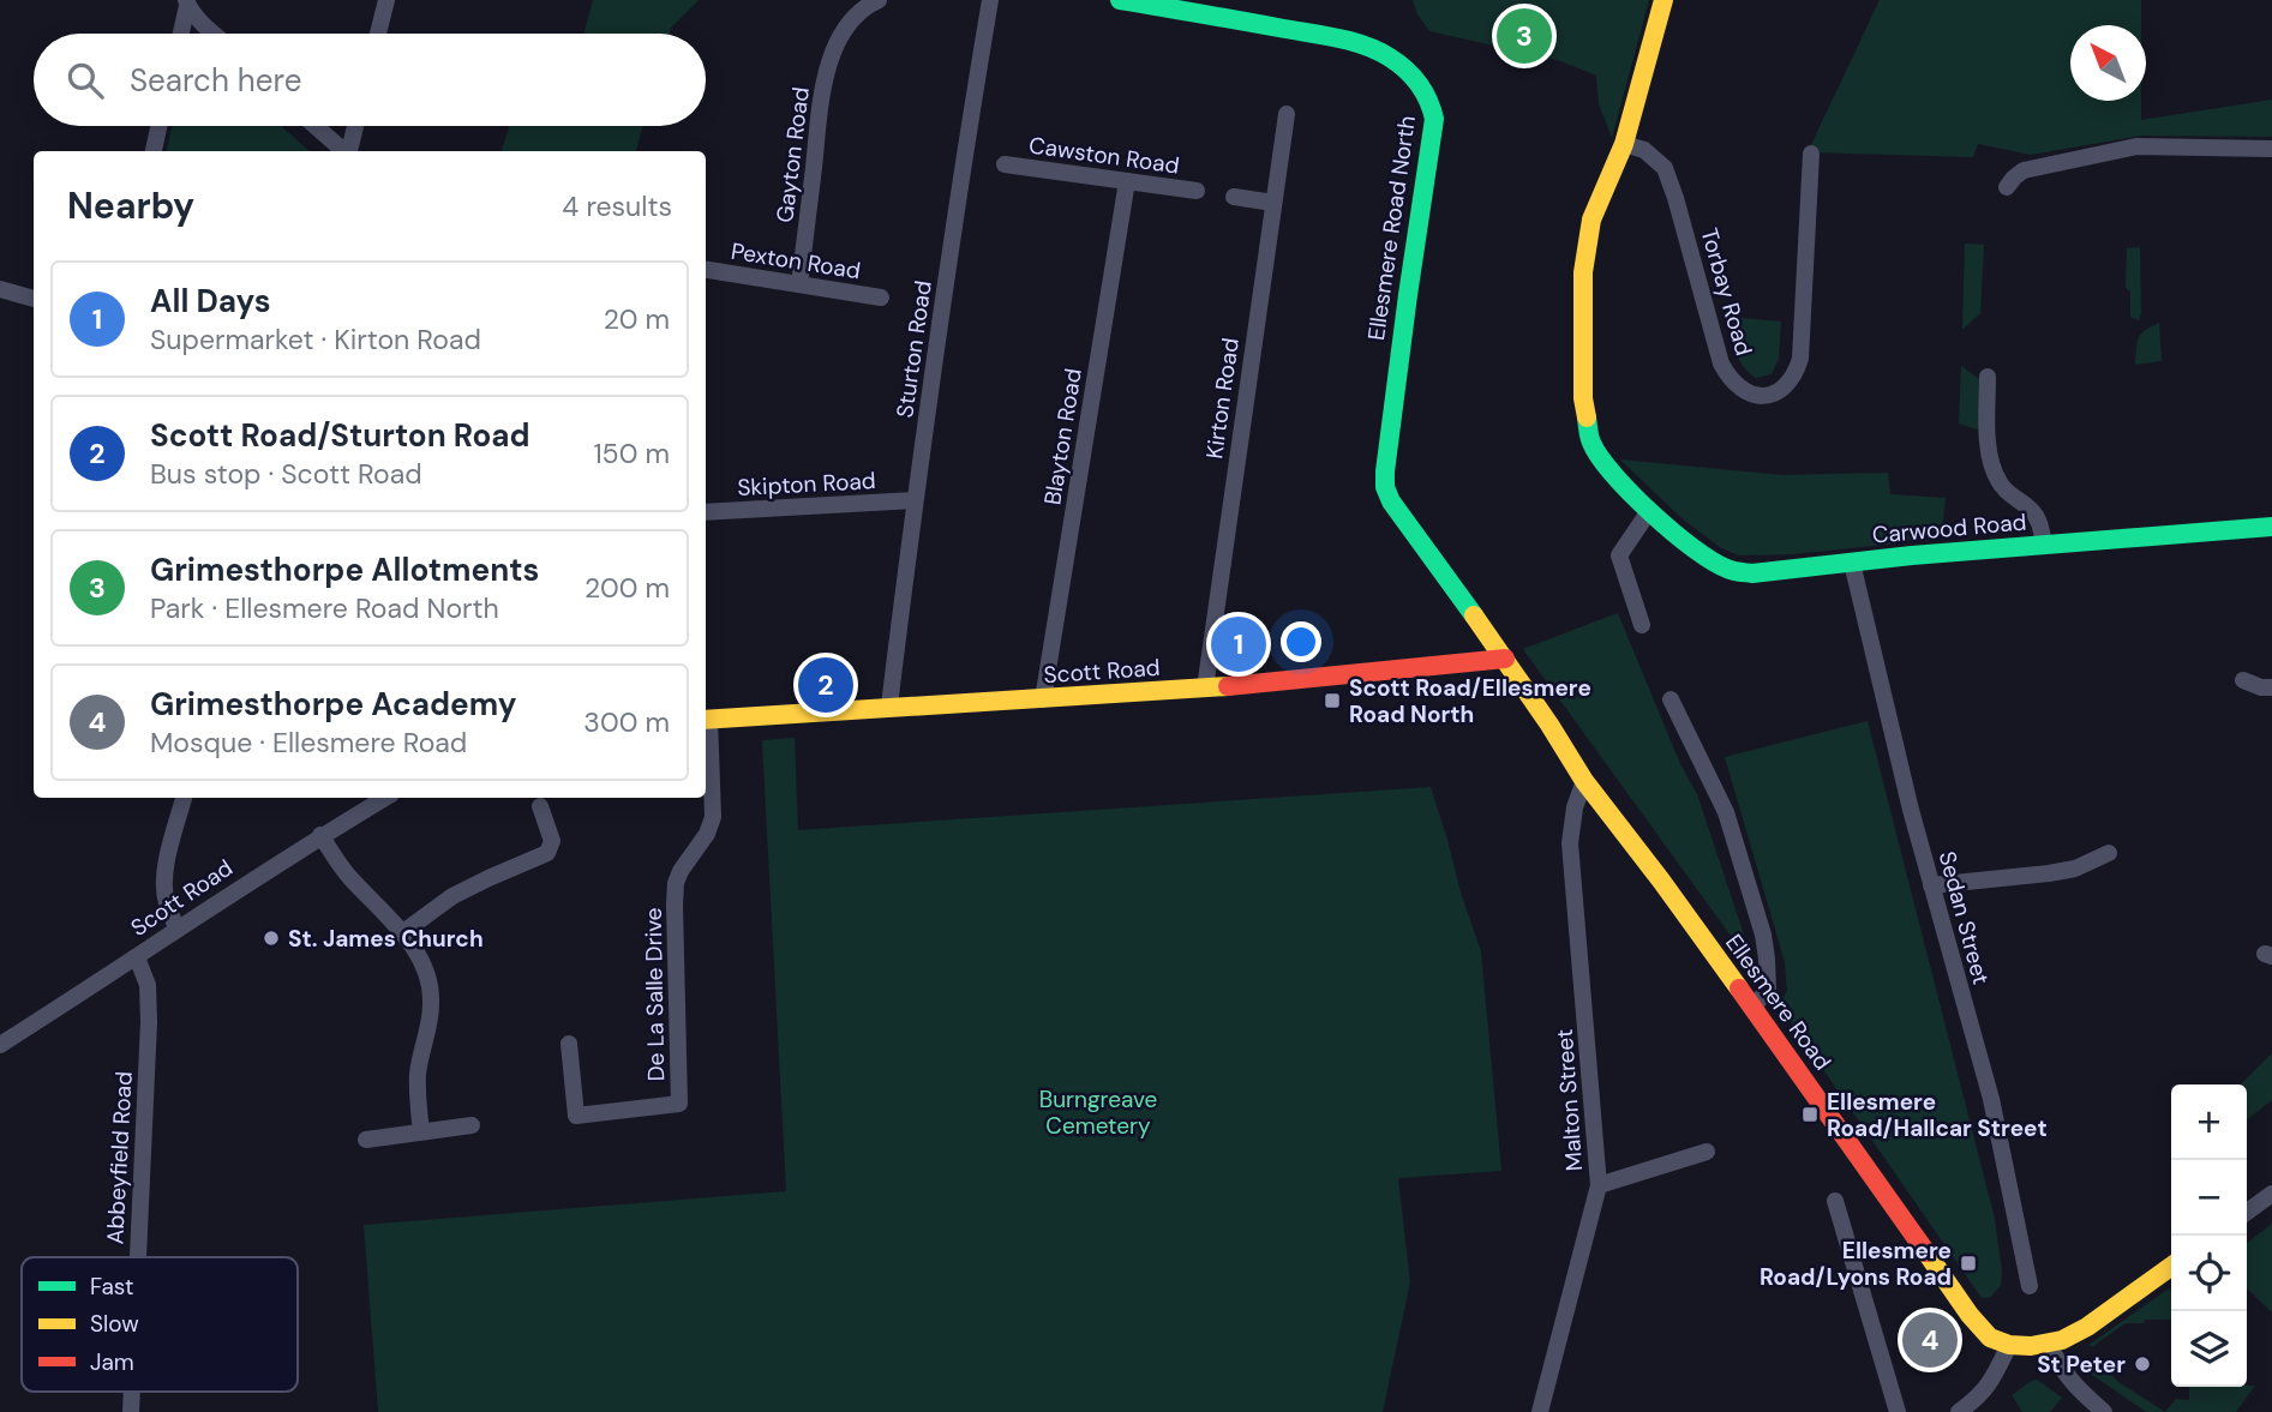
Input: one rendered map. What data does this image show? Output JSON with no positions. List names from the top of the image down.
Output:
{
  "streets": {
    "street": [
      "Gayton Road",
      "Cawston Road",
      "Ellesmere Road North",
      "Pexton Road",
      "Torbay Road",
      "Sturton Road",
      "Kirton Road",
      "Blayton Road",
      "Skipton Road",
      "Carwood Road",
      "Scott Road",
      "Sedan Street",
      "De La Salle Drive",
      "Ellesmere Road",
      "Malton Street",
      "Abbeyfield Road"
    ]
  },
  "crossings": [
    ["Gayton Road", "Pexton Road"],
    ["Cawston Road", "Blayton Road"],
    ["Ellesmere Road North", "Scott Road"],
    ["Ellesmere Road North", "Ellesmere Road"],
    ["Torbay Road", "Carwood Road"],
    ["Sturton Road", "Skipton Road"],
    ["Sturton Road", "Scott Road"],
    ["Kirton Road", "Scott Road"],
    ["Blayton Road", "Scott Road"],
    ["Carwood Road", "Sedan Street"],
    ["Scott Road", "De La Salle Drive"],
    ["Scott Road", "Ellesmere Road"],
    ["Scott Road", "Abbeyfield Road"],
    ["Ellesmere Road", "Malton Street"]
  ],
  "parks": ["Burngreave Cemetery"],
  "places": {
    "transit": ["Scott Road/Ellesmere Road North", "Ellesmere Road/Hallcar Street", "Ellesmere Road/Lyons Road"],
    "other": ["St. James Church", "St Peter"]
  },
  "legend": ["Fast", "Slow", "Jam"],
  "north": "top left",
  "page": {
    "pins": [
      "3",
      "1",
      "2",
      "4"
    ],
    "search": "Search here",
    "heading": ["Nearby", "4 results"],
    "list": [
      {
        "mark": "1",
        "name": "All Days",
        "note": "Supermarket · Kirton Road",
        "value": "20 m"
      },
      {
        "mark": "2",
        "name": "Scott Road/Sturton Road",
        "note": "Bus stop · Scott Road",
        "value": "150 m"
      },
      {
        "mark": "3",
        "name": "Grimesthorpe Allotments",
        "note": "Park · Ellesmere Road North",
        "value": "200 m"
      },
      {
        "mark": "4",
        "name": "Grimesthorpe Academy",
        "note": "Mosque · Ellesmere Road",
        "value": "300 m"
      }
    ],
    "map_buttons": ["+", "−"]
  }
}
